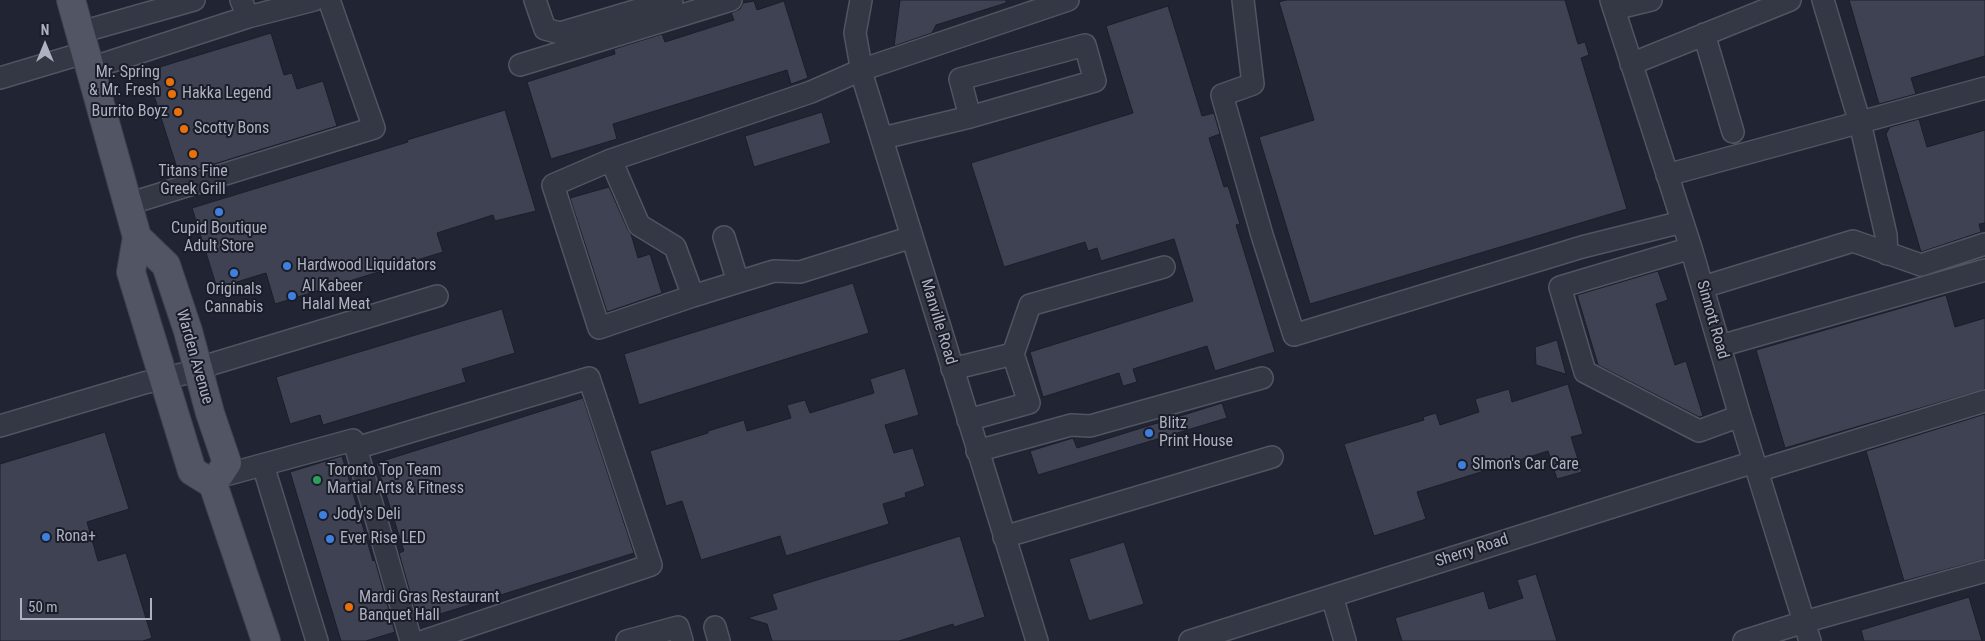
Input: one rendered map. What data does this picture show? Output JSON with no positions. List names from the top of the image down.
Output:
{
  "streets": {
    "main road": ["Warden Avenue"],
    "street": ["Sinnott Road", "Manville Road", "Sherry Road"]
  },
  "crossings": [
    ["Sinnott Road", "Sherry Road"]
  ],
  "places": [
    "Mr. Spring & Mr. Fresh",
    "Hakka Legend",
    "Burrito Boyz",
    "Scotty Bons",
    "Titans Fine Greek Grill",
    "Cupid Boutique Adult Store",
    "Hardwood Liquidators",
    "Originals Cannabis",
    "Al Kabeer Halal Meat",
    "Blitz Print House",
    "SImon's Car Care",
    "Toronto Top Team Martial Arts & Fitness",
    "Jody's Deli",
    "Rona+",
    "Ever Rise LED",
    "Mardi Gras Restaurant Banquet Hall"
  ],
  "scale_bar": "50 m",
  "north": "top"
}
